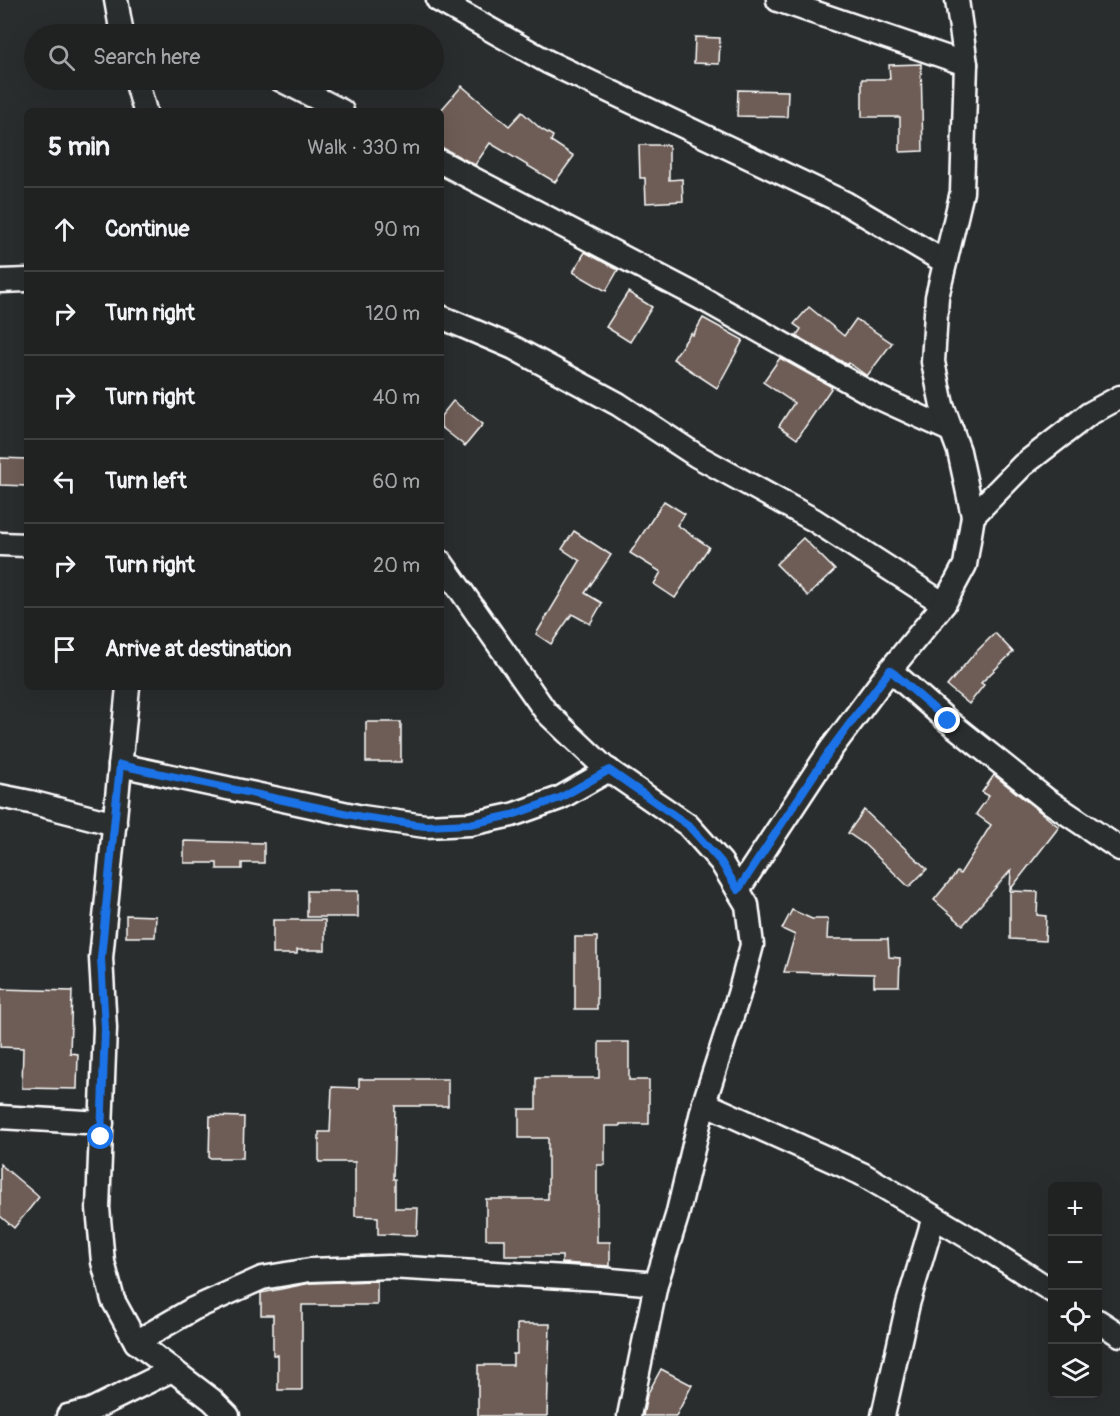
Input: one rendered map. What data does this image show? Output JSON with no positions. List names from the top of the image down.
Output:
{
  "page": {
    "search": "Search here",
    "heading": ["5 min", "Walk · 330 m"],
    "list": [
      ["Continue", "90 m"],
      ["Turn right", "120 m"],
      ["Turn right", "40 m"],
      ["Turn left", "60 m"],
      ["Turn right", "20 m"],
      "Arrive at destination"
    ],
    "map_buttons": ["+", "−"]
  }
}
